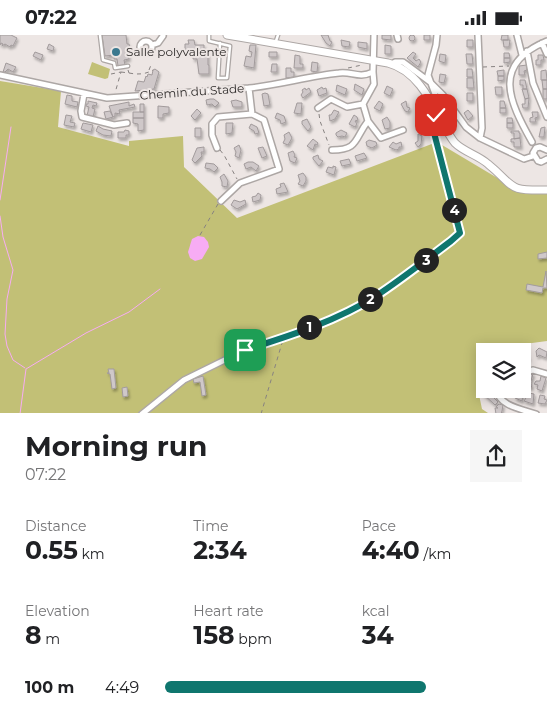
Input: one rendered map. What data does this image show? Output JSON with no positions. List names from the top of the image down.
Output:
{
  "streets": {
    "street": ["Chemin du Stade"]
  },
  "places": ["Salle polyvalente"],
  "page": {
    "status": "07:22",
    "pins": [
      "4",
      "3",
      "2",
      "1"
    ],
    "heading": ["Morning run", "07:22"],
    "stats": [
      ["Distance", "0.55 km"],
      ["Time", "2:34"],
      ["Pace", "4:40 /km"],
      ["Elevation", "8 m"],
      ["Heart rate", "158 bpm"],
      ["kcal", "34"]
    ],
    "list": [
      {
        "name": "100 m",
        "note": "4:49"
      }
    ]
  }
}
